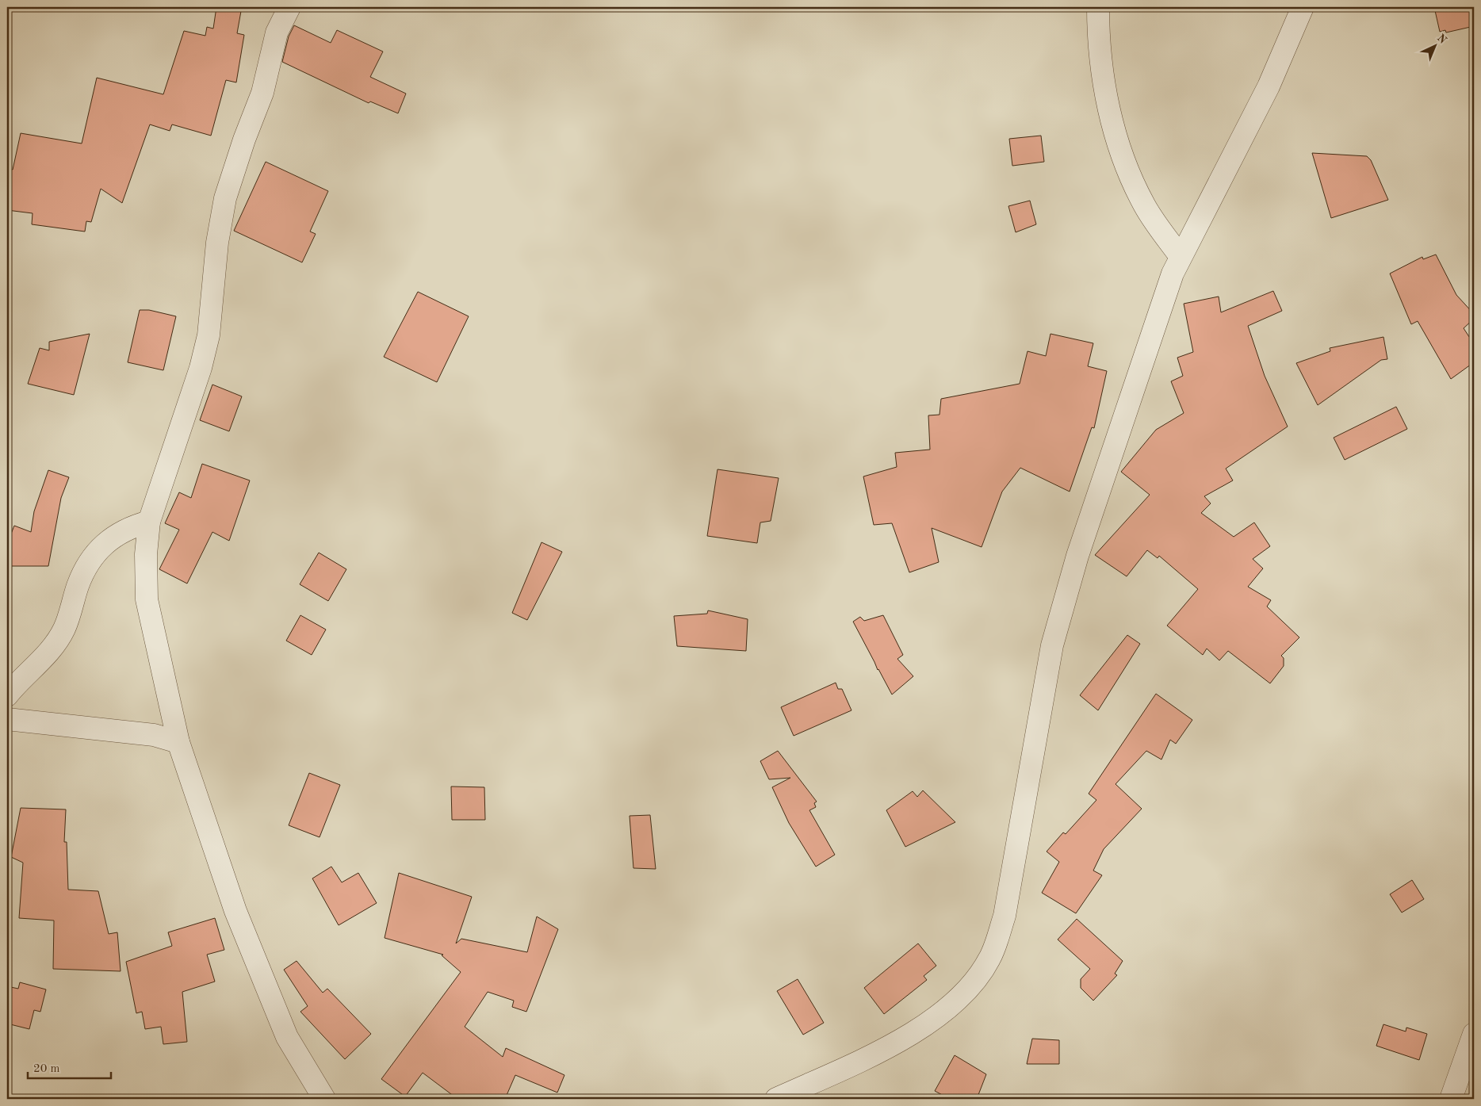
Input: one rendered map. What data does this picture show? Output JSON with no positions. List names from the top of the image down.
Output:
{
  "scale_bar": "20 m",
  "north": "top right"
}
